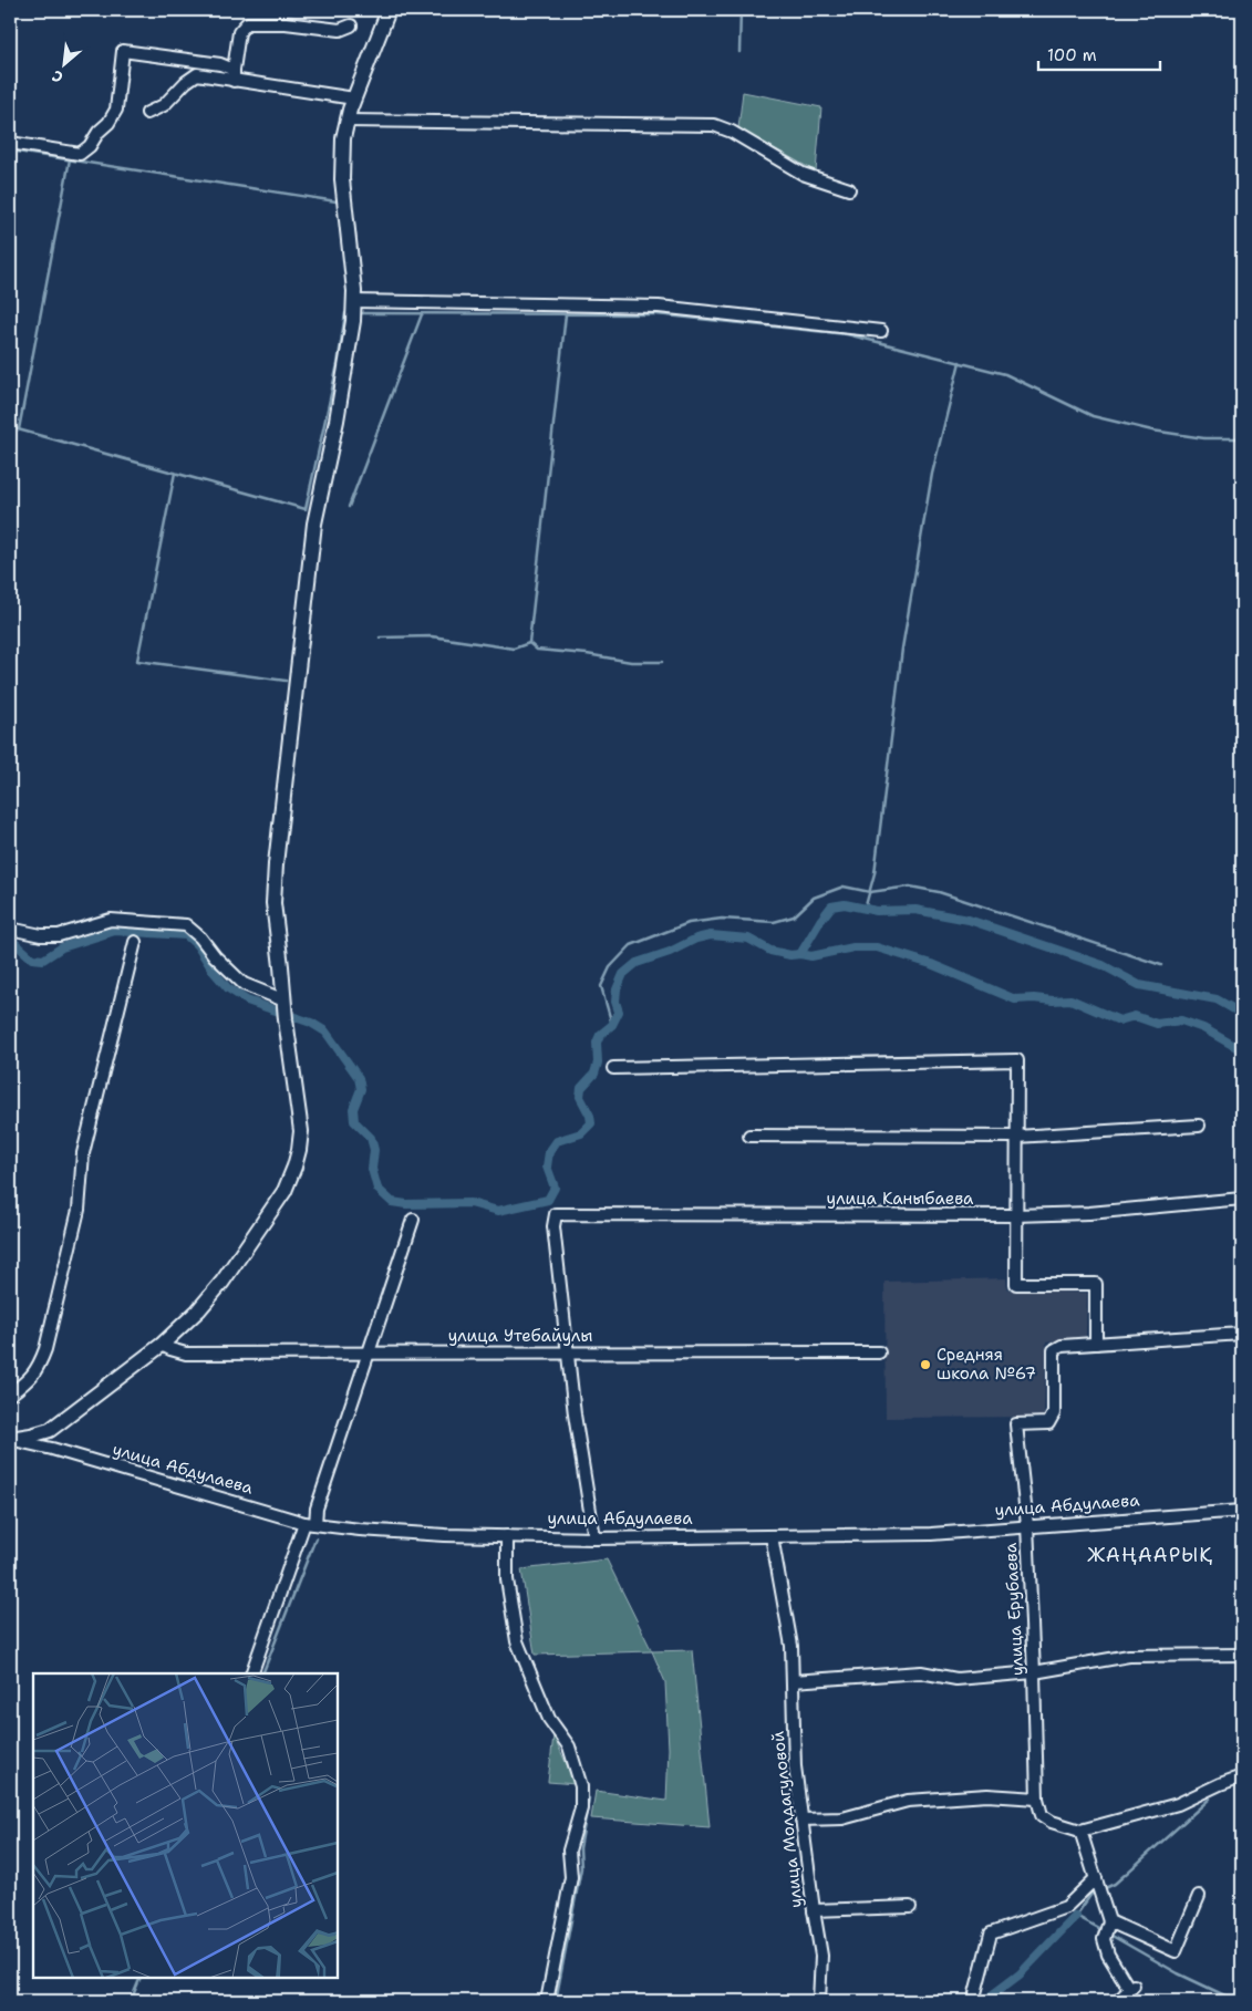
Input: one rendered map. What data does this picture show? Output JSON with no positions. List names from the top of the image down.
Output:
{
  "streets": {
    "street": [
      "улица Каныбаева",
      "улица Утебайулы",
      "улица Абдулаева",
      "улица Ерубаева",
      "улица Молдагуловой"
    ]
  },
  "crossings": [
    ["улица Каныбаева", "улица Утебайулы"],
    ["улица Абдулаева", "улица Ерубаева"],
    ["улица Абдулаева", "улица Молдагуловой"]
  ],
  "districts": ["ЖАҢААРЫҚ"],
  "places": ["Средняя школа №67"],
  "scale_bar": "100 m",
  "north": "bottom left"
}
